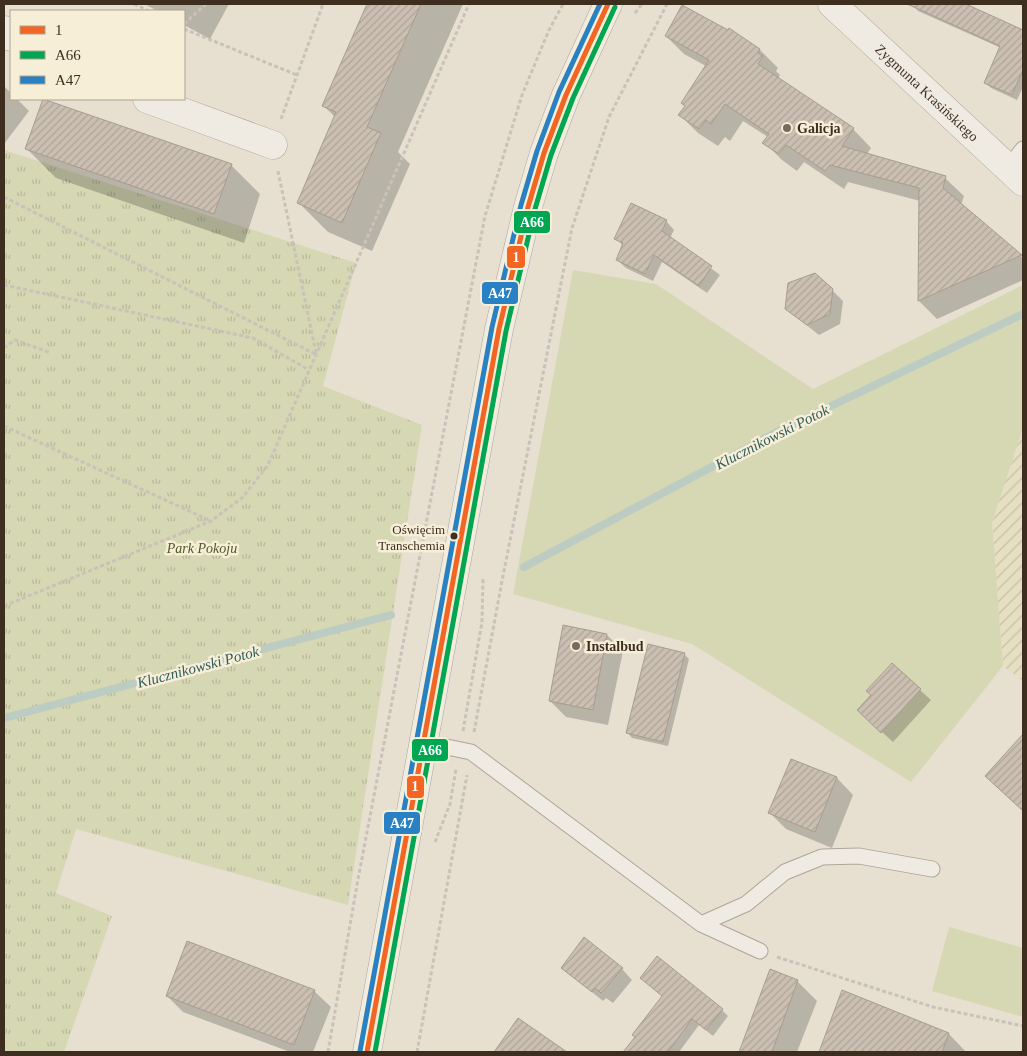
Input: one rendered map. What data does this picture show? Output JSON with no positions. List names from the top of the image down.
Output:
{
  "streets": {
    "street": ["Zygmunta Krasińskiego"]
  },
  "water": ["Klucznikowski Potok"],
  "parks": ["Park Pokoju"],
  "places": ["Galicja", "Oświęcim Transchemia", "Instalbud"],
  "lines": ["transit line 1", "transit line A47", "transit line A66"],
  "legend": ["1", "A66", "A47"]
}
